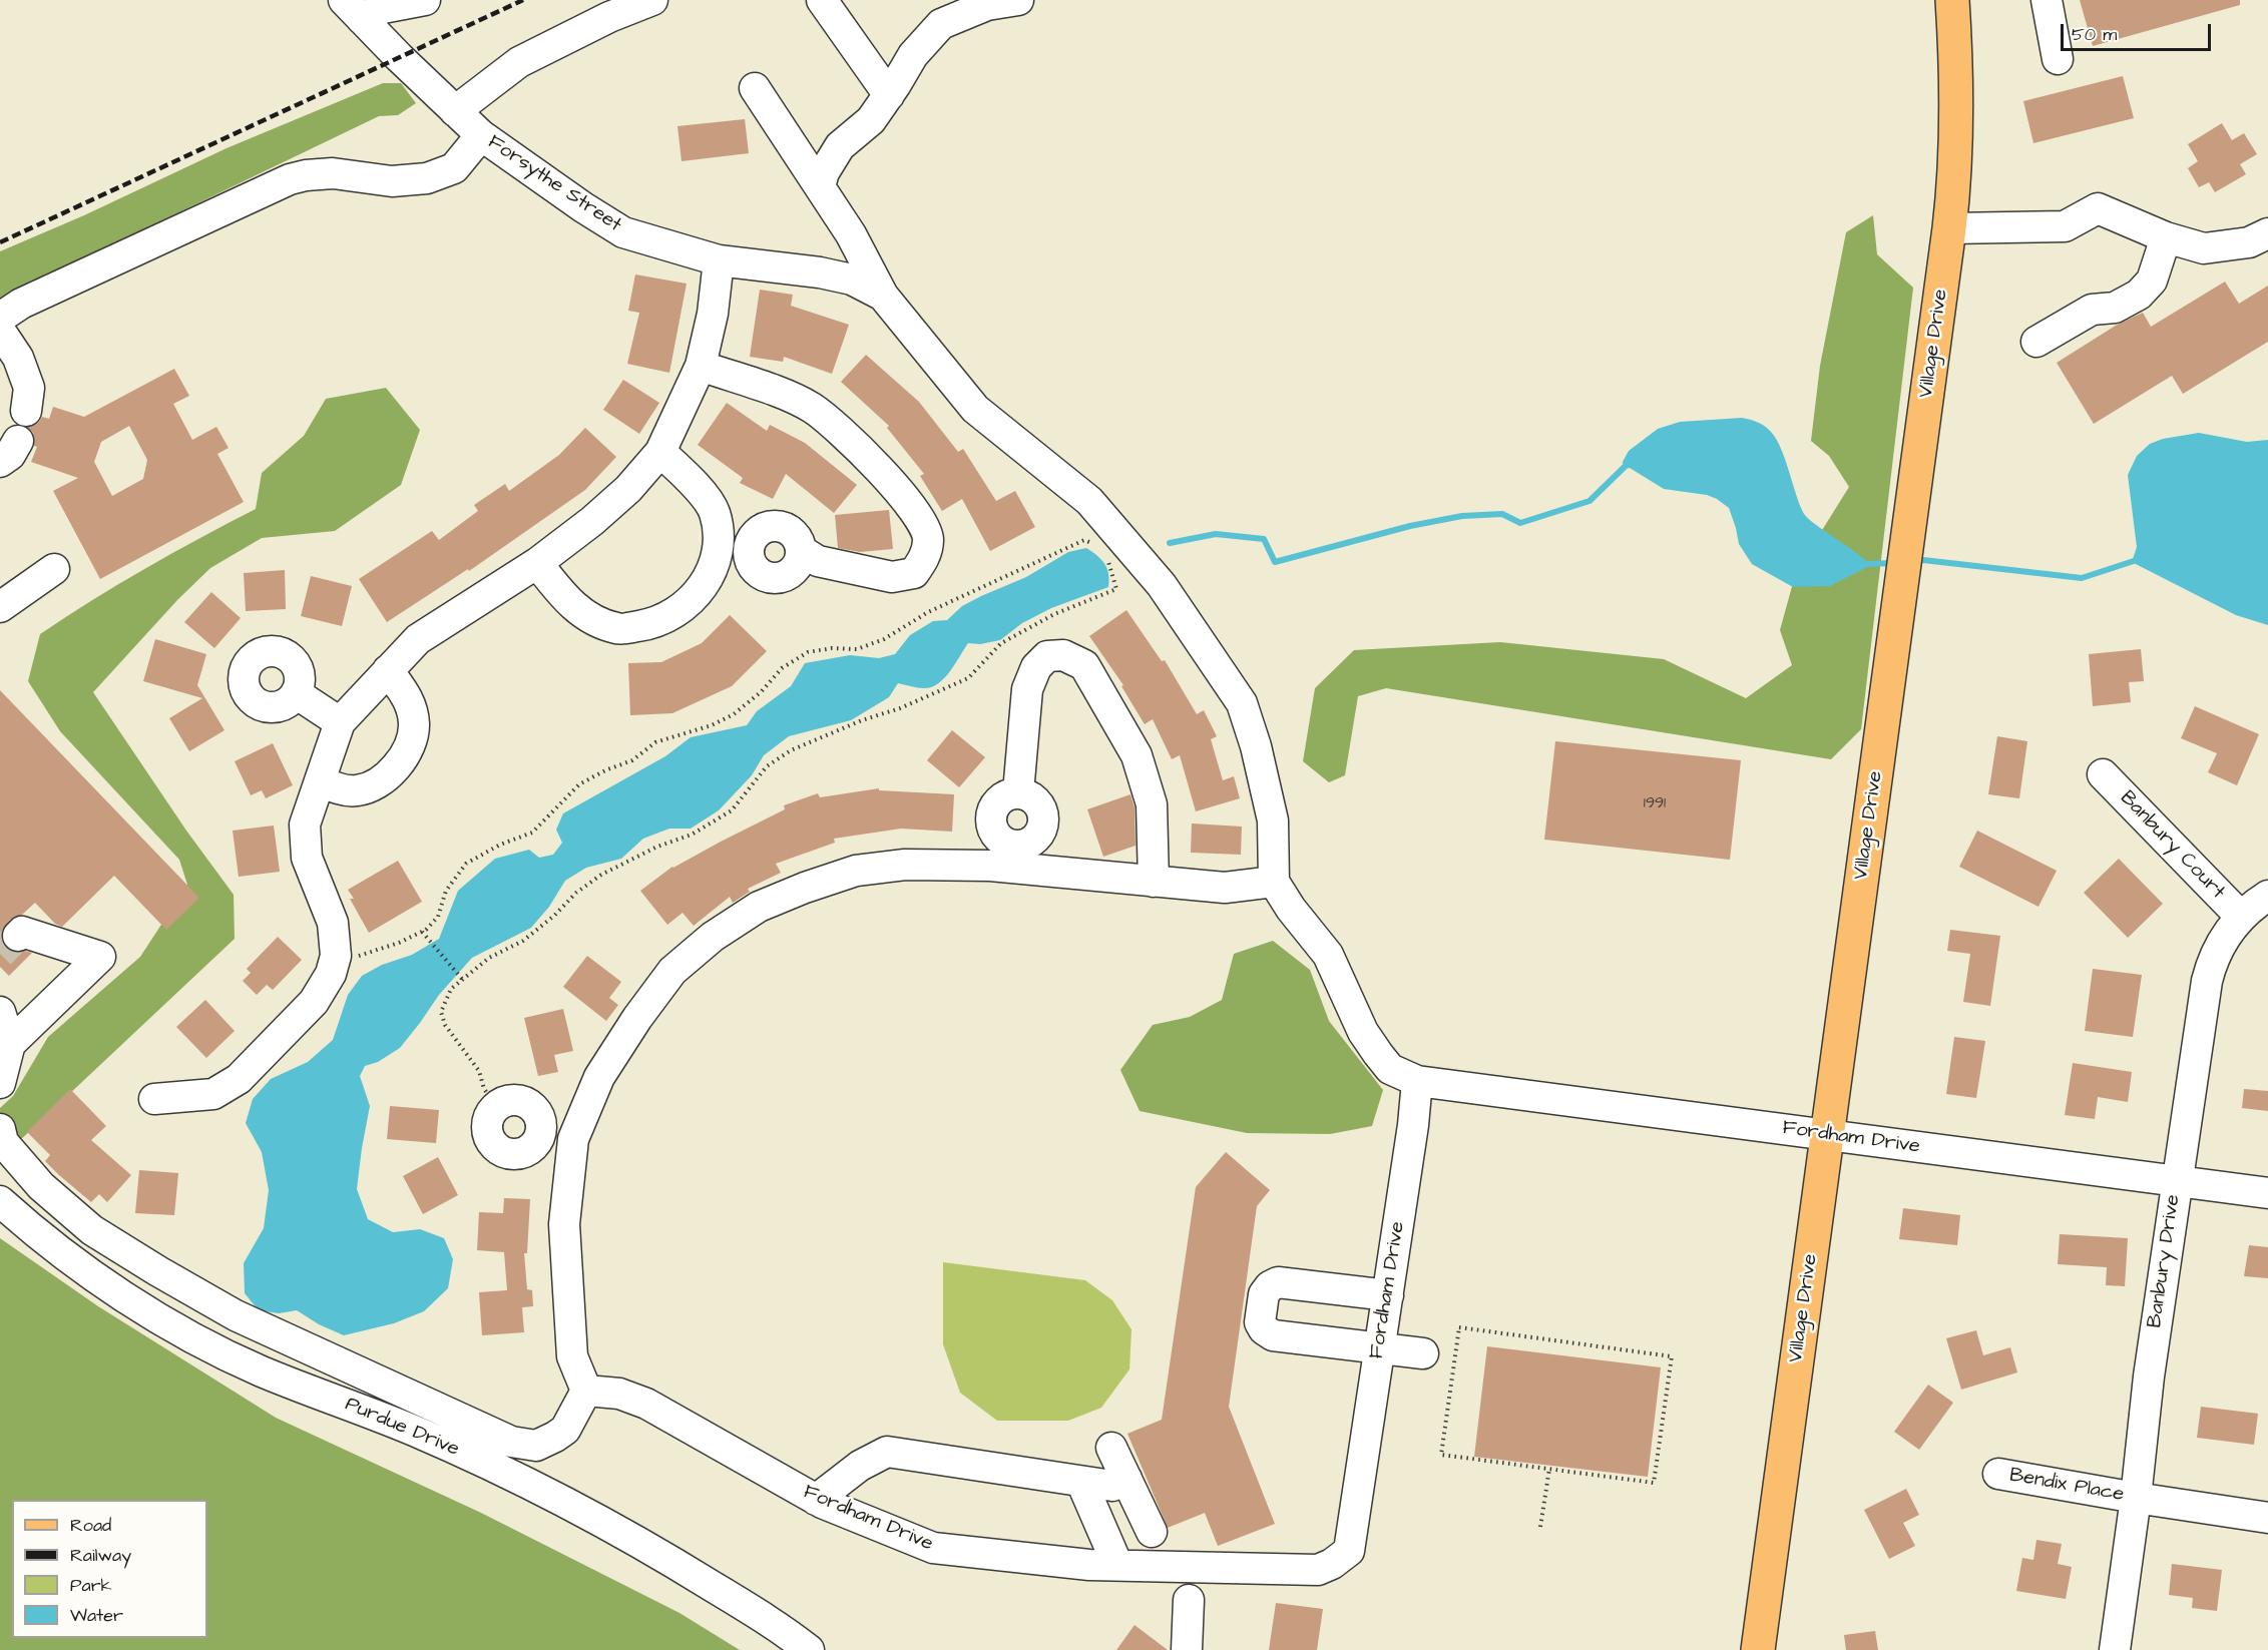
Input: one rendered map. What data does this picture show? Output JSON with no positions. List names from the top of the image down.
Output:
{
  "streets": {
    "main road": ["Village Drive"],
    "street": [
      "Forsythe Street",
      "Banbury Court",
      "Fordham Drive",
      "Banbury Drive",
      "Purdue Drive",
      "Bendix Place"
    ]
  },
  "crossings": [
    ["Village Drive", "Fordham Drive"],
    ["Banbury Court", "Banbury Drive"],
    ["Fordham Drive", "Banbury Drive"],
    ["Banbury Drive", "Bendix Place"]
  ],
  "house_numbers": ["1991"],
  "legend": [
    "Road",
    "Railway",
    "Park",
    "Water"
  ],
  "scale_bar": "50 m"
}
